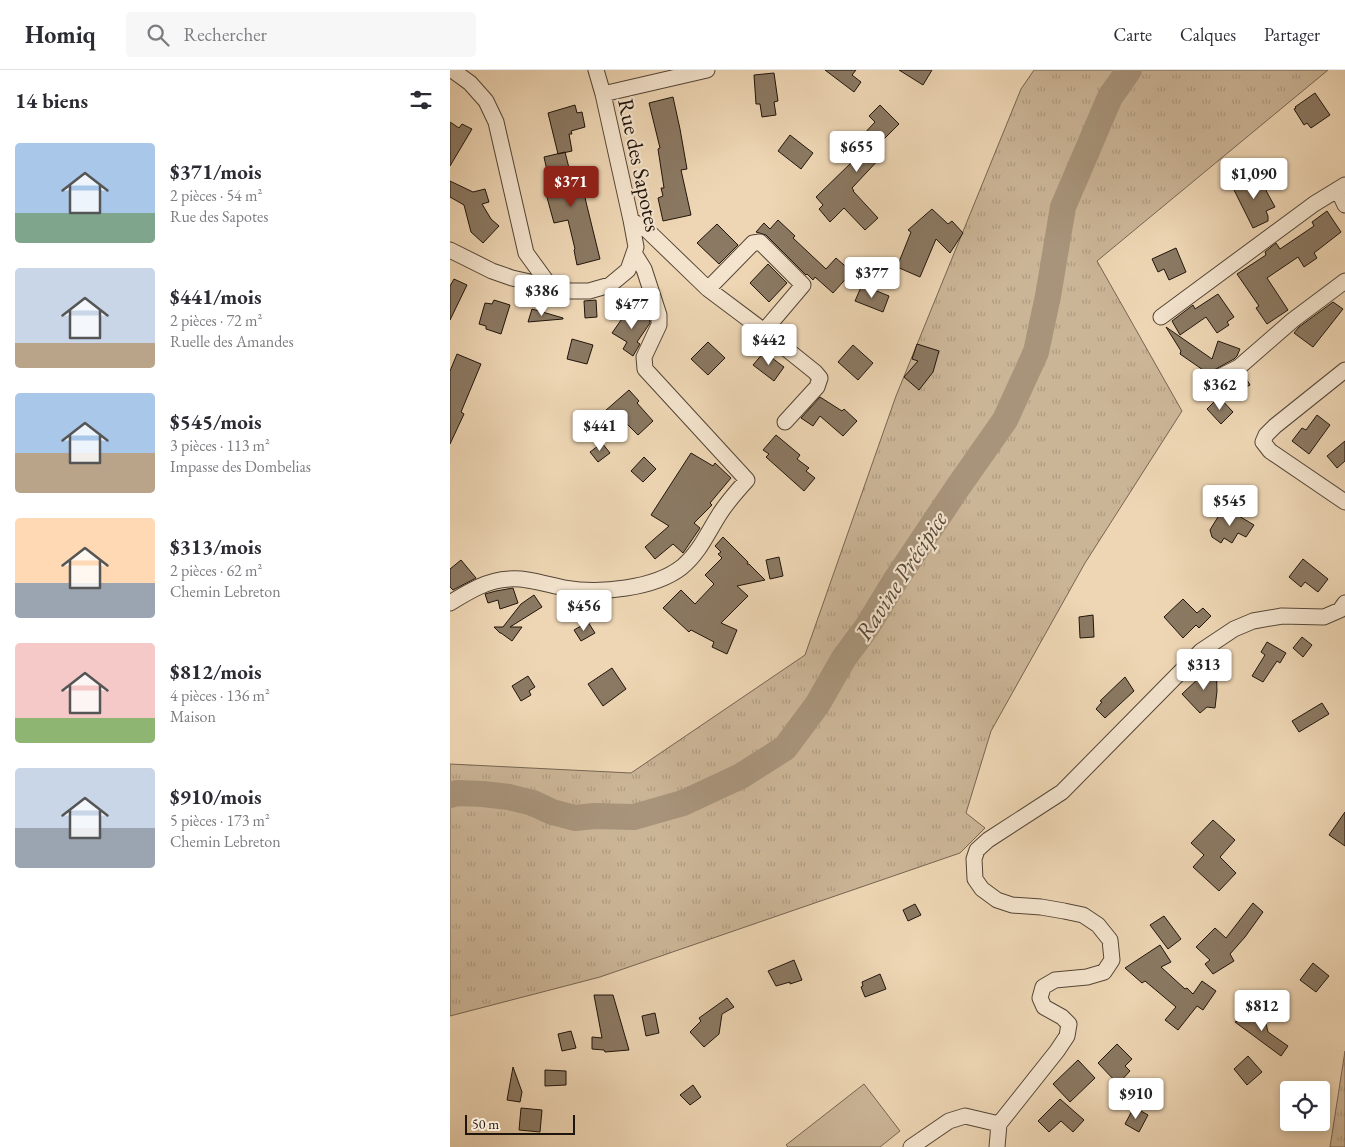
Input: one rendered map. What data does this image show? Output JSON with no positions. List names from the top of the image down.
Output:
{
  "streets": {
    "street": ["Rue des Sapotes"]
  },
  "water": ["Ravine Précipice"],
  "scale_bar": "50 m",
  "page": {
    "header": "Homiq",
    "search": "Rechercher",
    "nav": ["Carte", "Calques", "Partager"],
    "heading": "14 biens",
    "list": [
      {
        "name": "$371/mois",
        "note": "2 pièces · 54 m² · Rue des Sapotes"
      },
      {
        "name": "$441/mois",
        "note": "2 pièces · 72 m² · Ruelle des Amandes"
      },
      {
        "name": "$545/mois",
        "note": "3 pièces · 113 m² · Impasse des Dombelias"
      },
      {
        "name": "$313/mois",
        "note": "2 pièces · 62 m² · Chemin Lebreton"
      },
      {
        "name": "$812/mois",
        "note": "4 pièces · 136 m² · Maison"
      },
      {
        "name": "$910/mois",
        "note": "5 pièces · 173 m² · Chemin Lebreton"
      }
    ],
    "price": [
      "$655",
      "$1,090",
      "$371",
      "$377",
      "$386",
      "$477",
      "$442",
      "$362",
      "$441",
      "$545",
      "$456",
      "$313",
      "$812",
      "$910"
    ],
    "scale": "50 m"
  }
}
